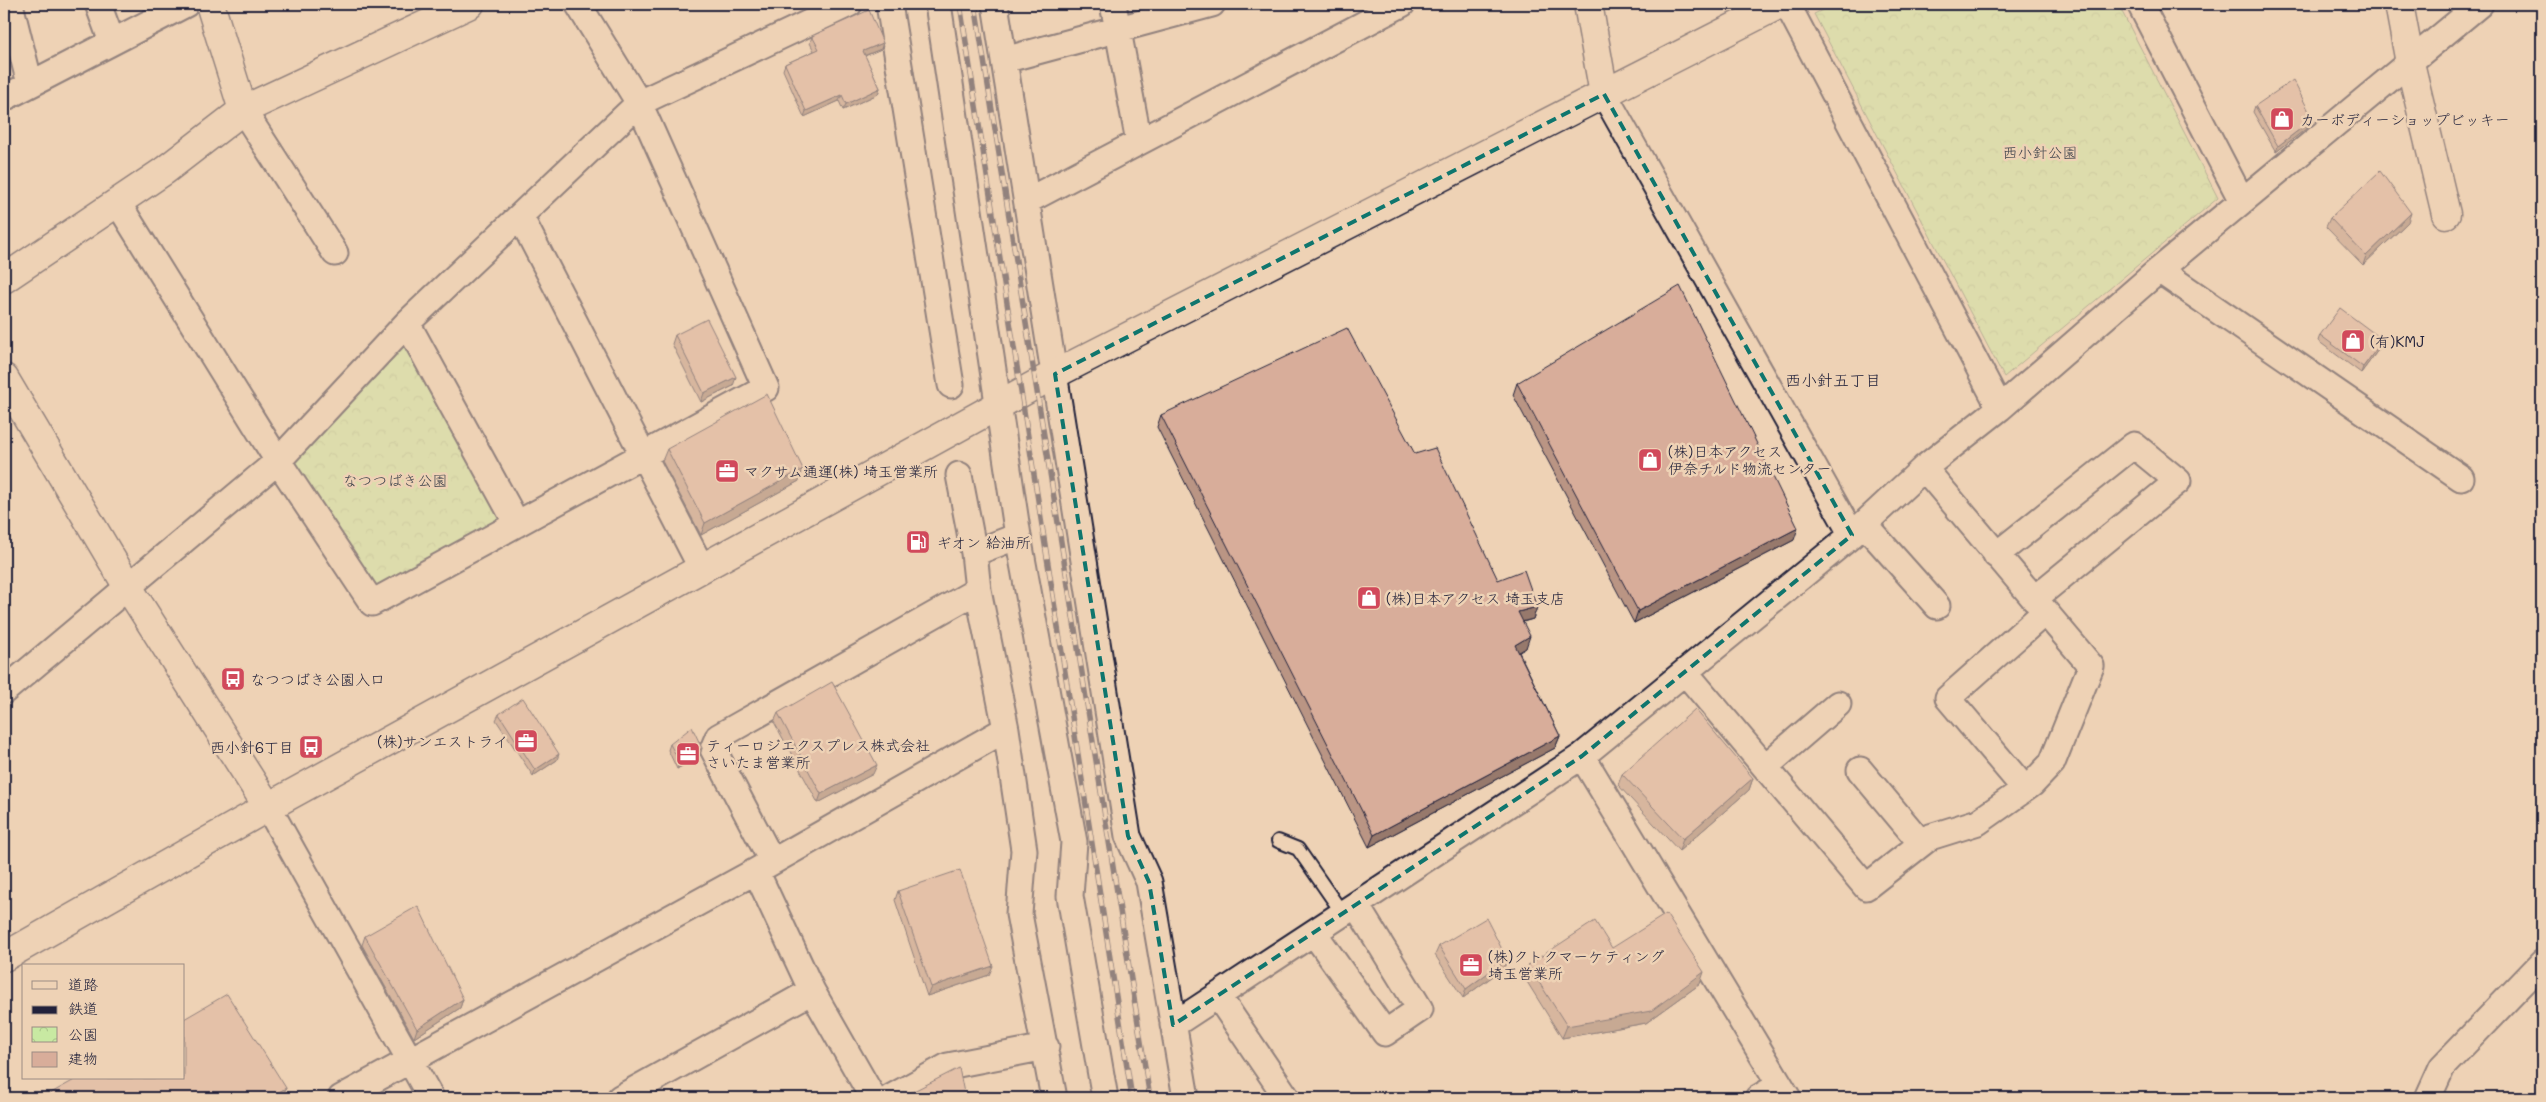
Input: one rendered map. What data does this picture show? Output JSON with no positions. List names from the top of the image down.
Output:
{
  "districts": ["西小針五丁目"],
  "parks": ["西小針公園", "なつつばき公園"],
  "places": {
    "shop": [
      "カーボディーショップビッキー",
      "(有)KMJ",
      "(株)日本アクセス 伊奈チルド物流センター",
      "(株)日本アクセス 埼玉支店"
    ],
    "office": [
      "マクサム通運(株) 埼玉営業所",
      "(株)サンエストライ",
      "ティーロジエクスプレス株式会社 さいたま営業所",
      "(株)クトクマーケティング 埼玉営業所"
    ],
    "fuel station": ["ギオン 給油所"],
    "bus stop": ["なつつばき公園入口", "西小針6丁目"]
  },
  "legend": [
    "道路",
    "鉄道",
    "公園",
    "建物"
  ]
}
